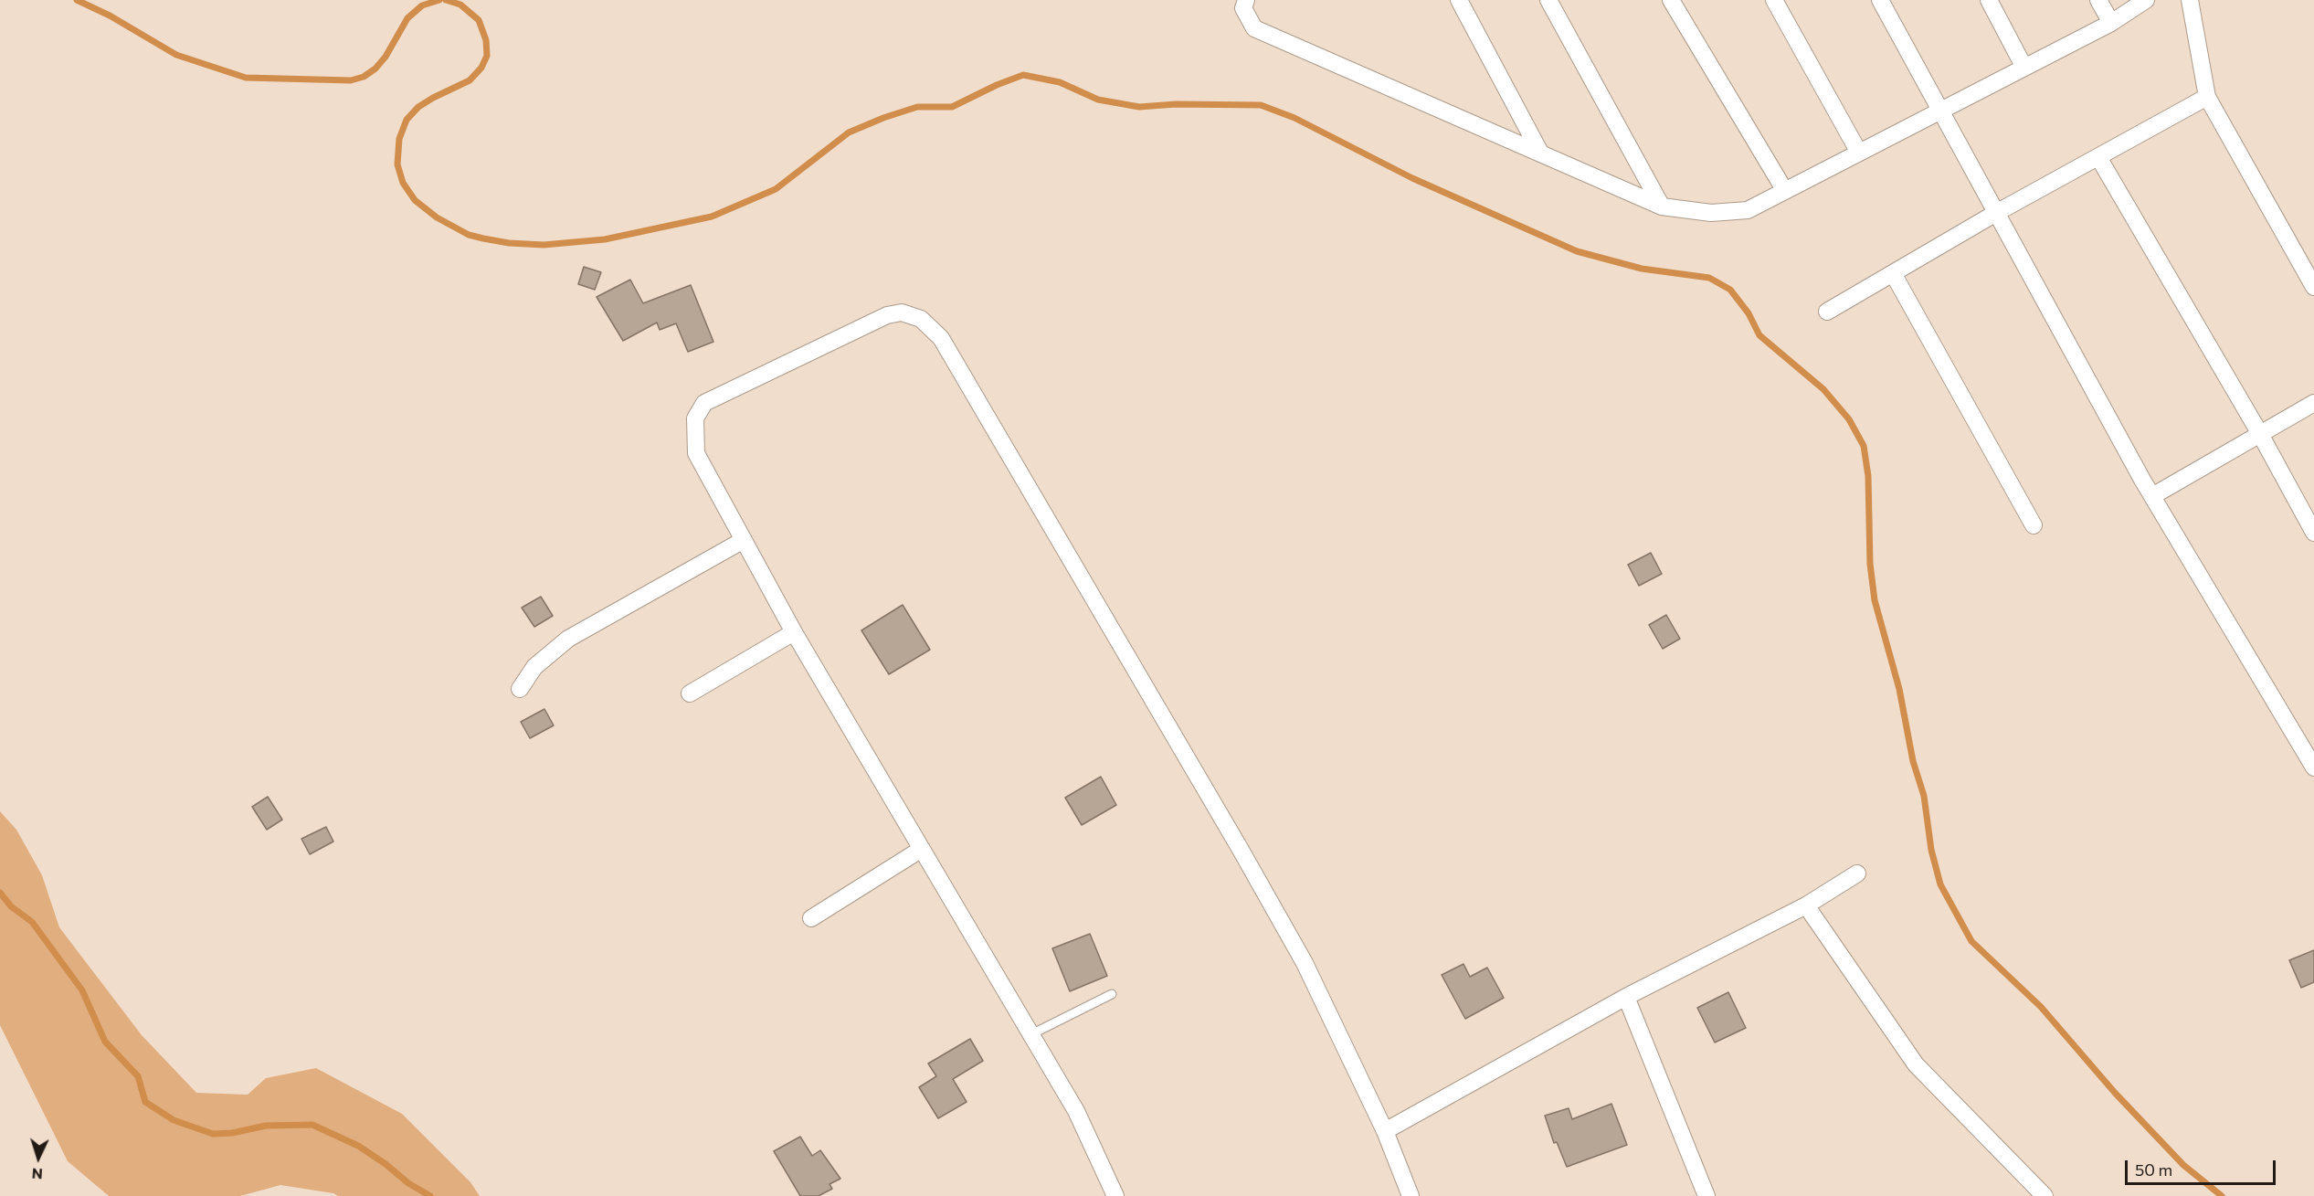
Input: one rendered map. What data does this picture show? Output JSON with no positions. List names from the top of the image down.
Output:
{
  "scale_bar": "50 m",
  "north": "bottom"
}
